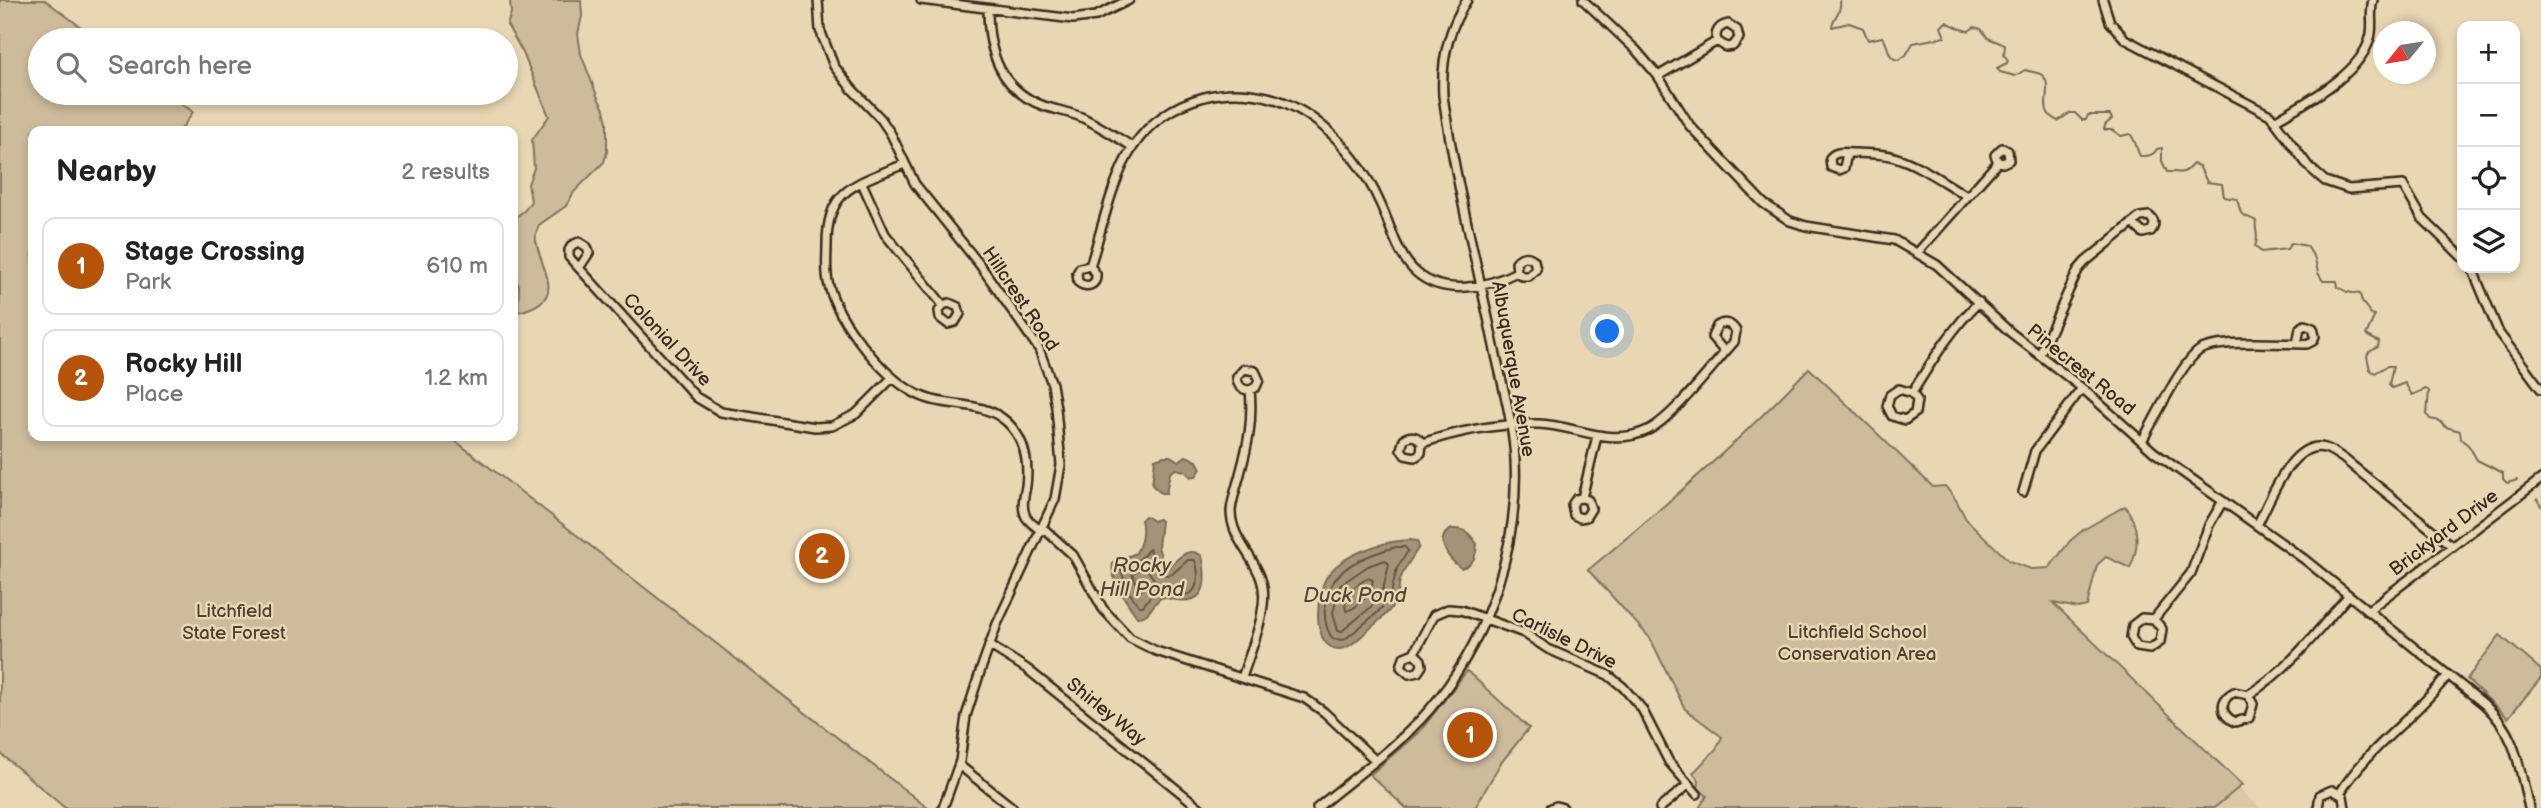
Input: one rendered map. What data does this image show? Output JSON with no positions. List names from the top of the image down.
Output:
{
  "streets": {
    "street": [
      "Hillcrest Road",
      "Colonial Drive",
      "Albuquerque Avenue",
      "Pinecrest Road",
      "Brickyard Drive",
      "Carlisle Drive",
      "Shirley Way"
    ]
  },
  "crossings": [
    ["Hillcrest Road", "Shirley Way"],
    ["Albuquerque Avenue", "Carlisle Drive"],
    ["Pinecrest Road", "Brickyard Drive"]
  ],
  "water": ["Rocky Hill Pond", "Duck Pond"],
  "parks": ["Litchfield State Forest", "Litchfield School Conservation Area"],
  "north": "bottom left",
  "page": {
    "map_buttons": ["+", "−"],
    "search": "Search here",
    "heading": ["Nearby", "2 results"],
    "list": [
      {
        "mark": "1",
        "name": "Stage Crossing",
        "note": "Park",
        "value": "610 m"
      },
      {
        "mark": "2",
        "name": "Rocky Hill",
        "note": "Place",
        "value": "1.2 km"
      }
    ],
    "pins": ["2", "1"]
  }
}
